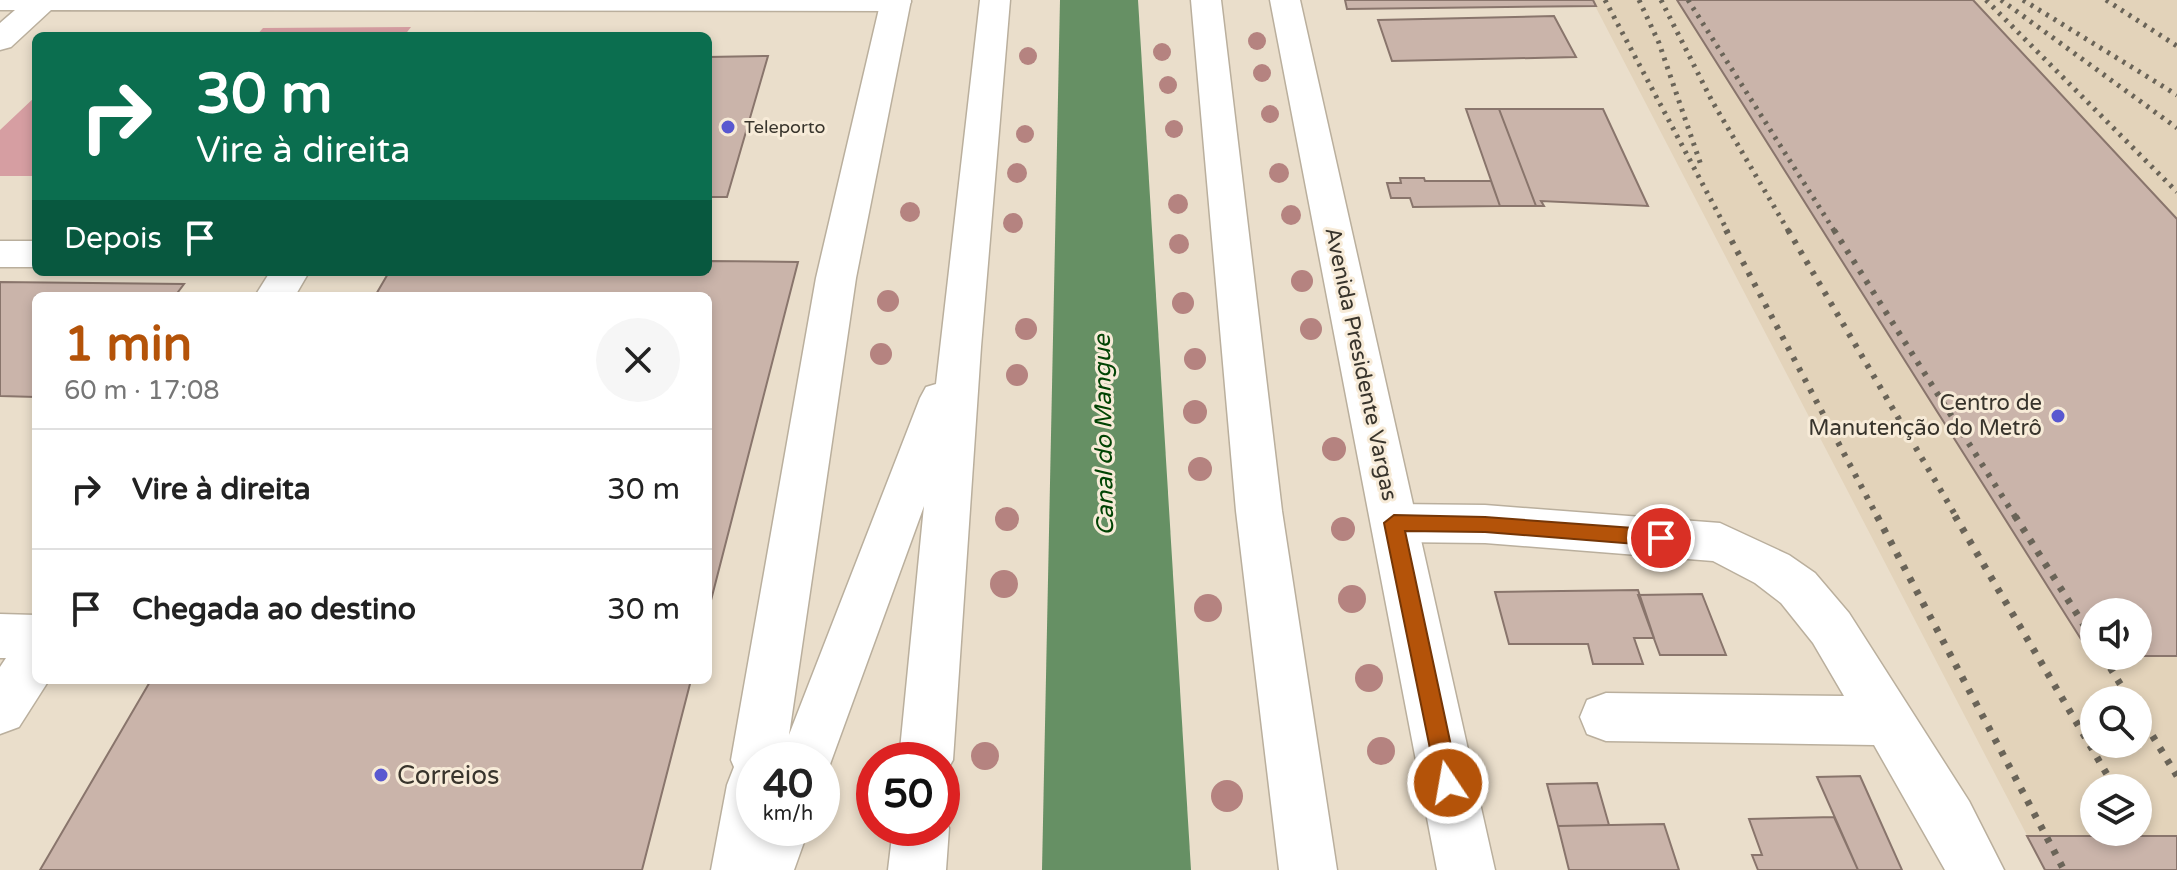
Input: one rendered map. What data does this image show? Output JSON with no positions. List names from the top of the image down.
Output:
{
  "streets": {
    "main road": ["Avenida Presidente Vargas"]
  },
  "water": ["Canal do Mangue"],
  "places": ["Teleporto", "Centro de Manutenção do Metrô", "Correios"],
  "page": {
    "turn": ["30 m", "Vire à direita"],
    "then": "Depois",
    "heading": ["1 min", "60 m · 17:08"],
    "list": [
      {
        "name": "Vire à direita",
        "value": "30 m"
      },
      {
        "name": "Chegada ao destino",
        "value": "30 m"
      }
    ],
    "speed": "40 km/h",
    "limit": "50"
  }
}
